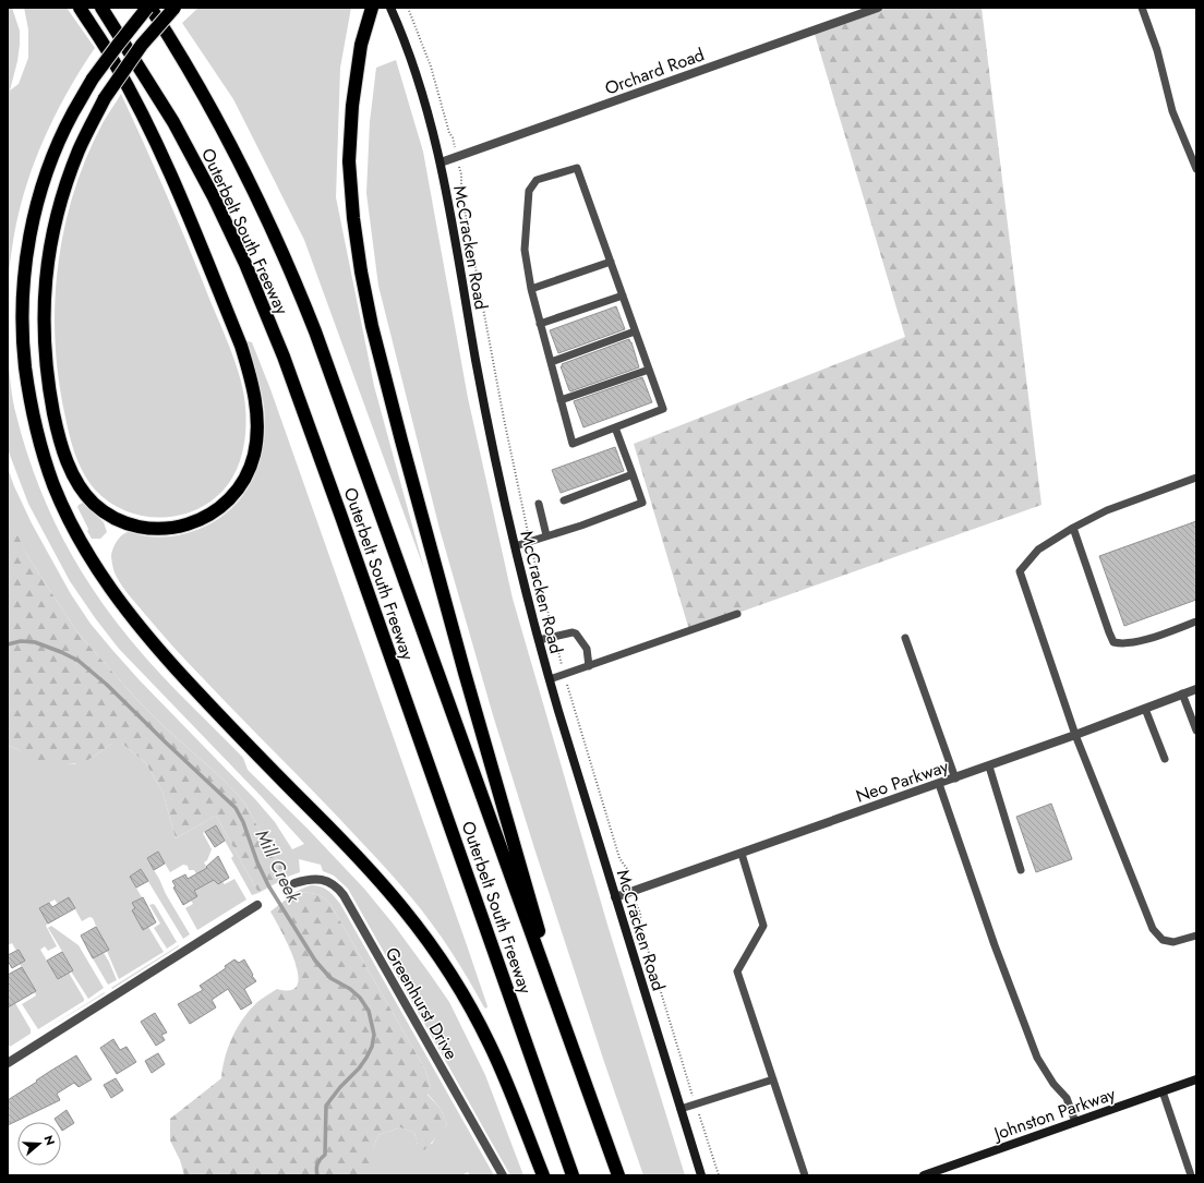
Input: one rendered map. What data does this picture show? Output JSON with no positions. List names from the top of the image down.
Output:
{
  "streets": {
    "highway": ["Outerbelt South Freeway"],
    "street": [
      "Orchard Road",
      "McCracken Road",
      "Neo Parkway",
      "Greenhurst Drive",
      "Johnston Parkway"
    ]
  },
  "crossings": [
    ["Orchard Road", "McCracken Road"],
    ["McCracken Road", "Neo Parkway"]
  ],
  "water": ["Mill Creek"],
  "north": "right"
}
